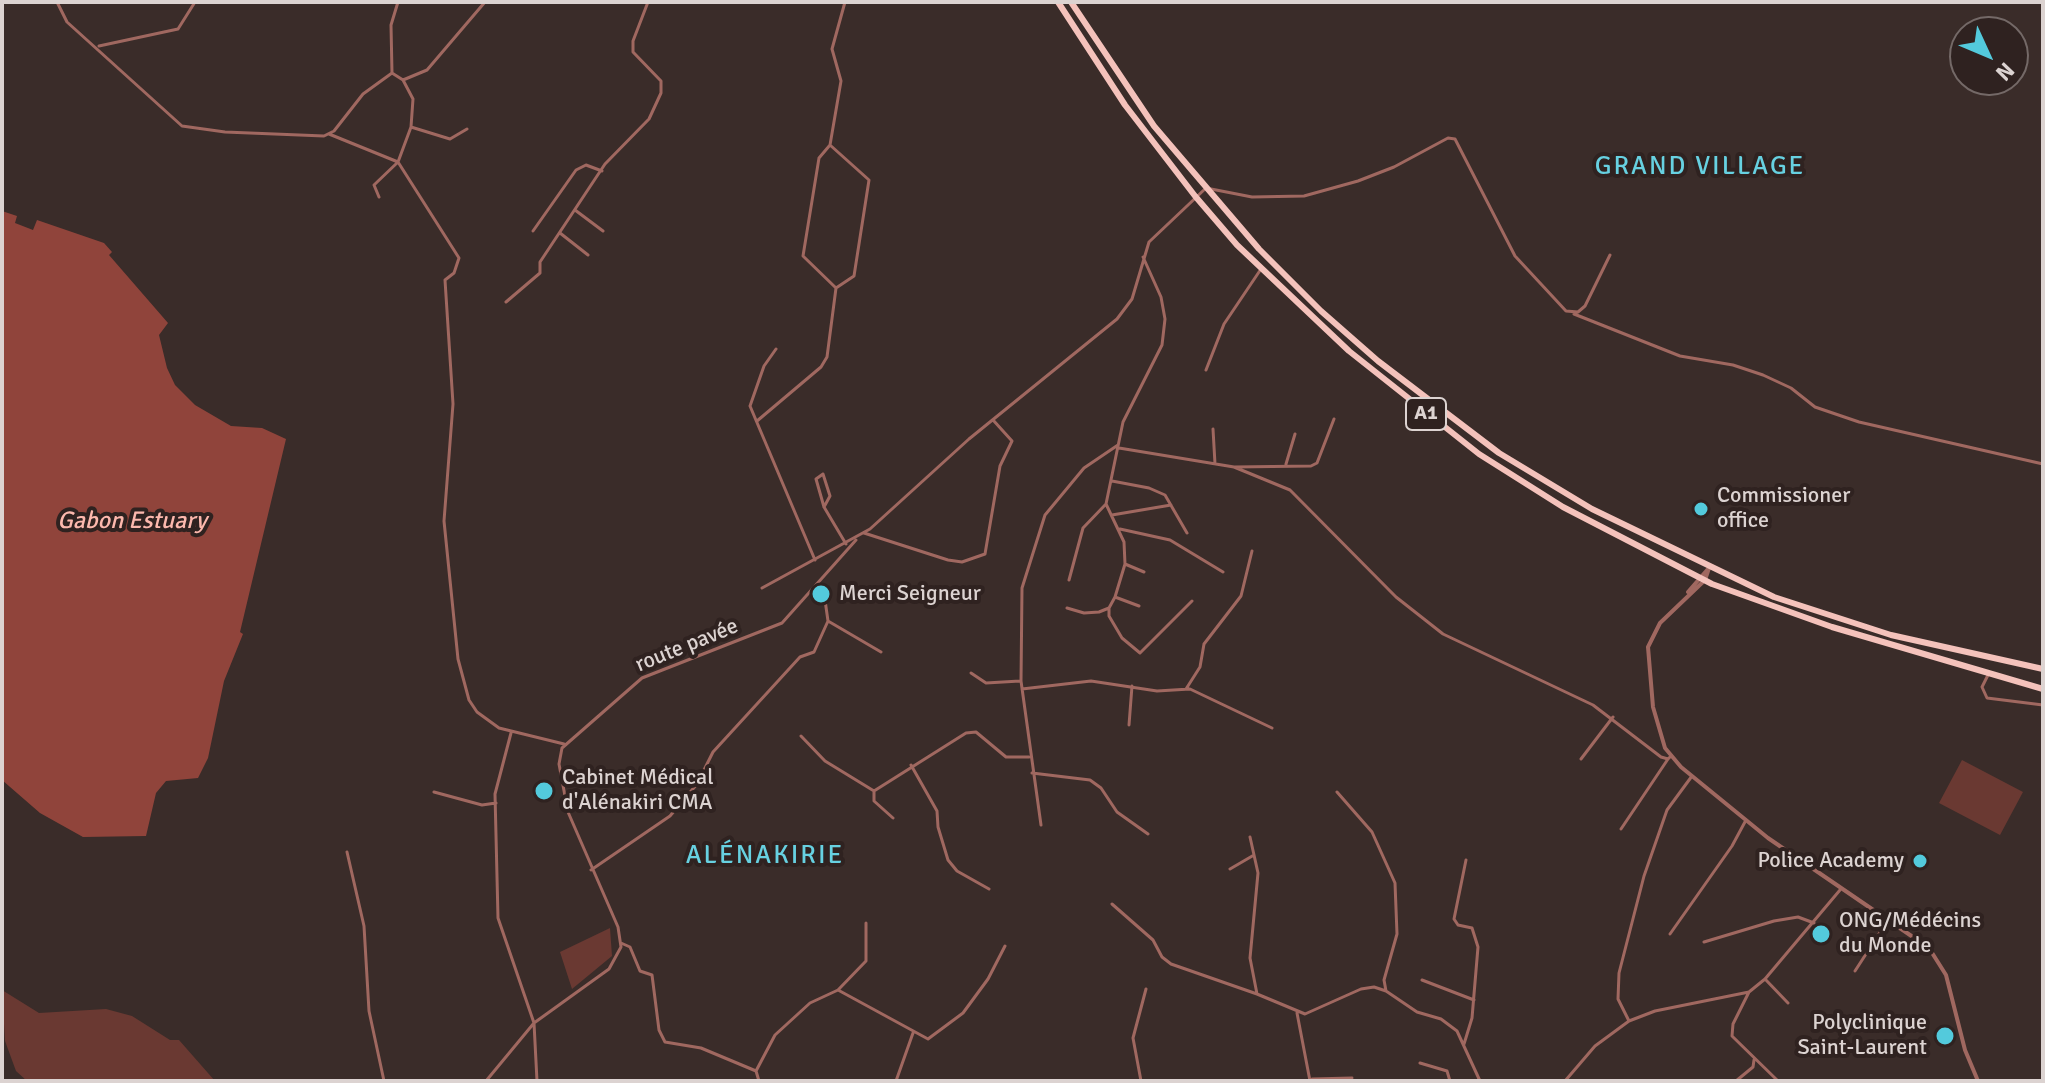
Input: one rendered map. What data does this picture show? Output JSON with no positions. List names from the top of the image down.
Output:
{
  "streets": {
    "highway": ["A1"],
    "street": ["route pavée"]
  },
  "districts": ["GRAND VILLAGE", "ALÉNAKIRIE"],
  "water": ["Gabon Estuary"],
  "places": [
    "Commissioner office",
    "Merci Seigneur",
    "Cabinet Médical d'Alénakiri CMA",
    "Police Academy",
    "ONG/Médécins du Monde",
    "Polyclinique Saint-Laurent"
  ],
  "north": "bottom right"
}
